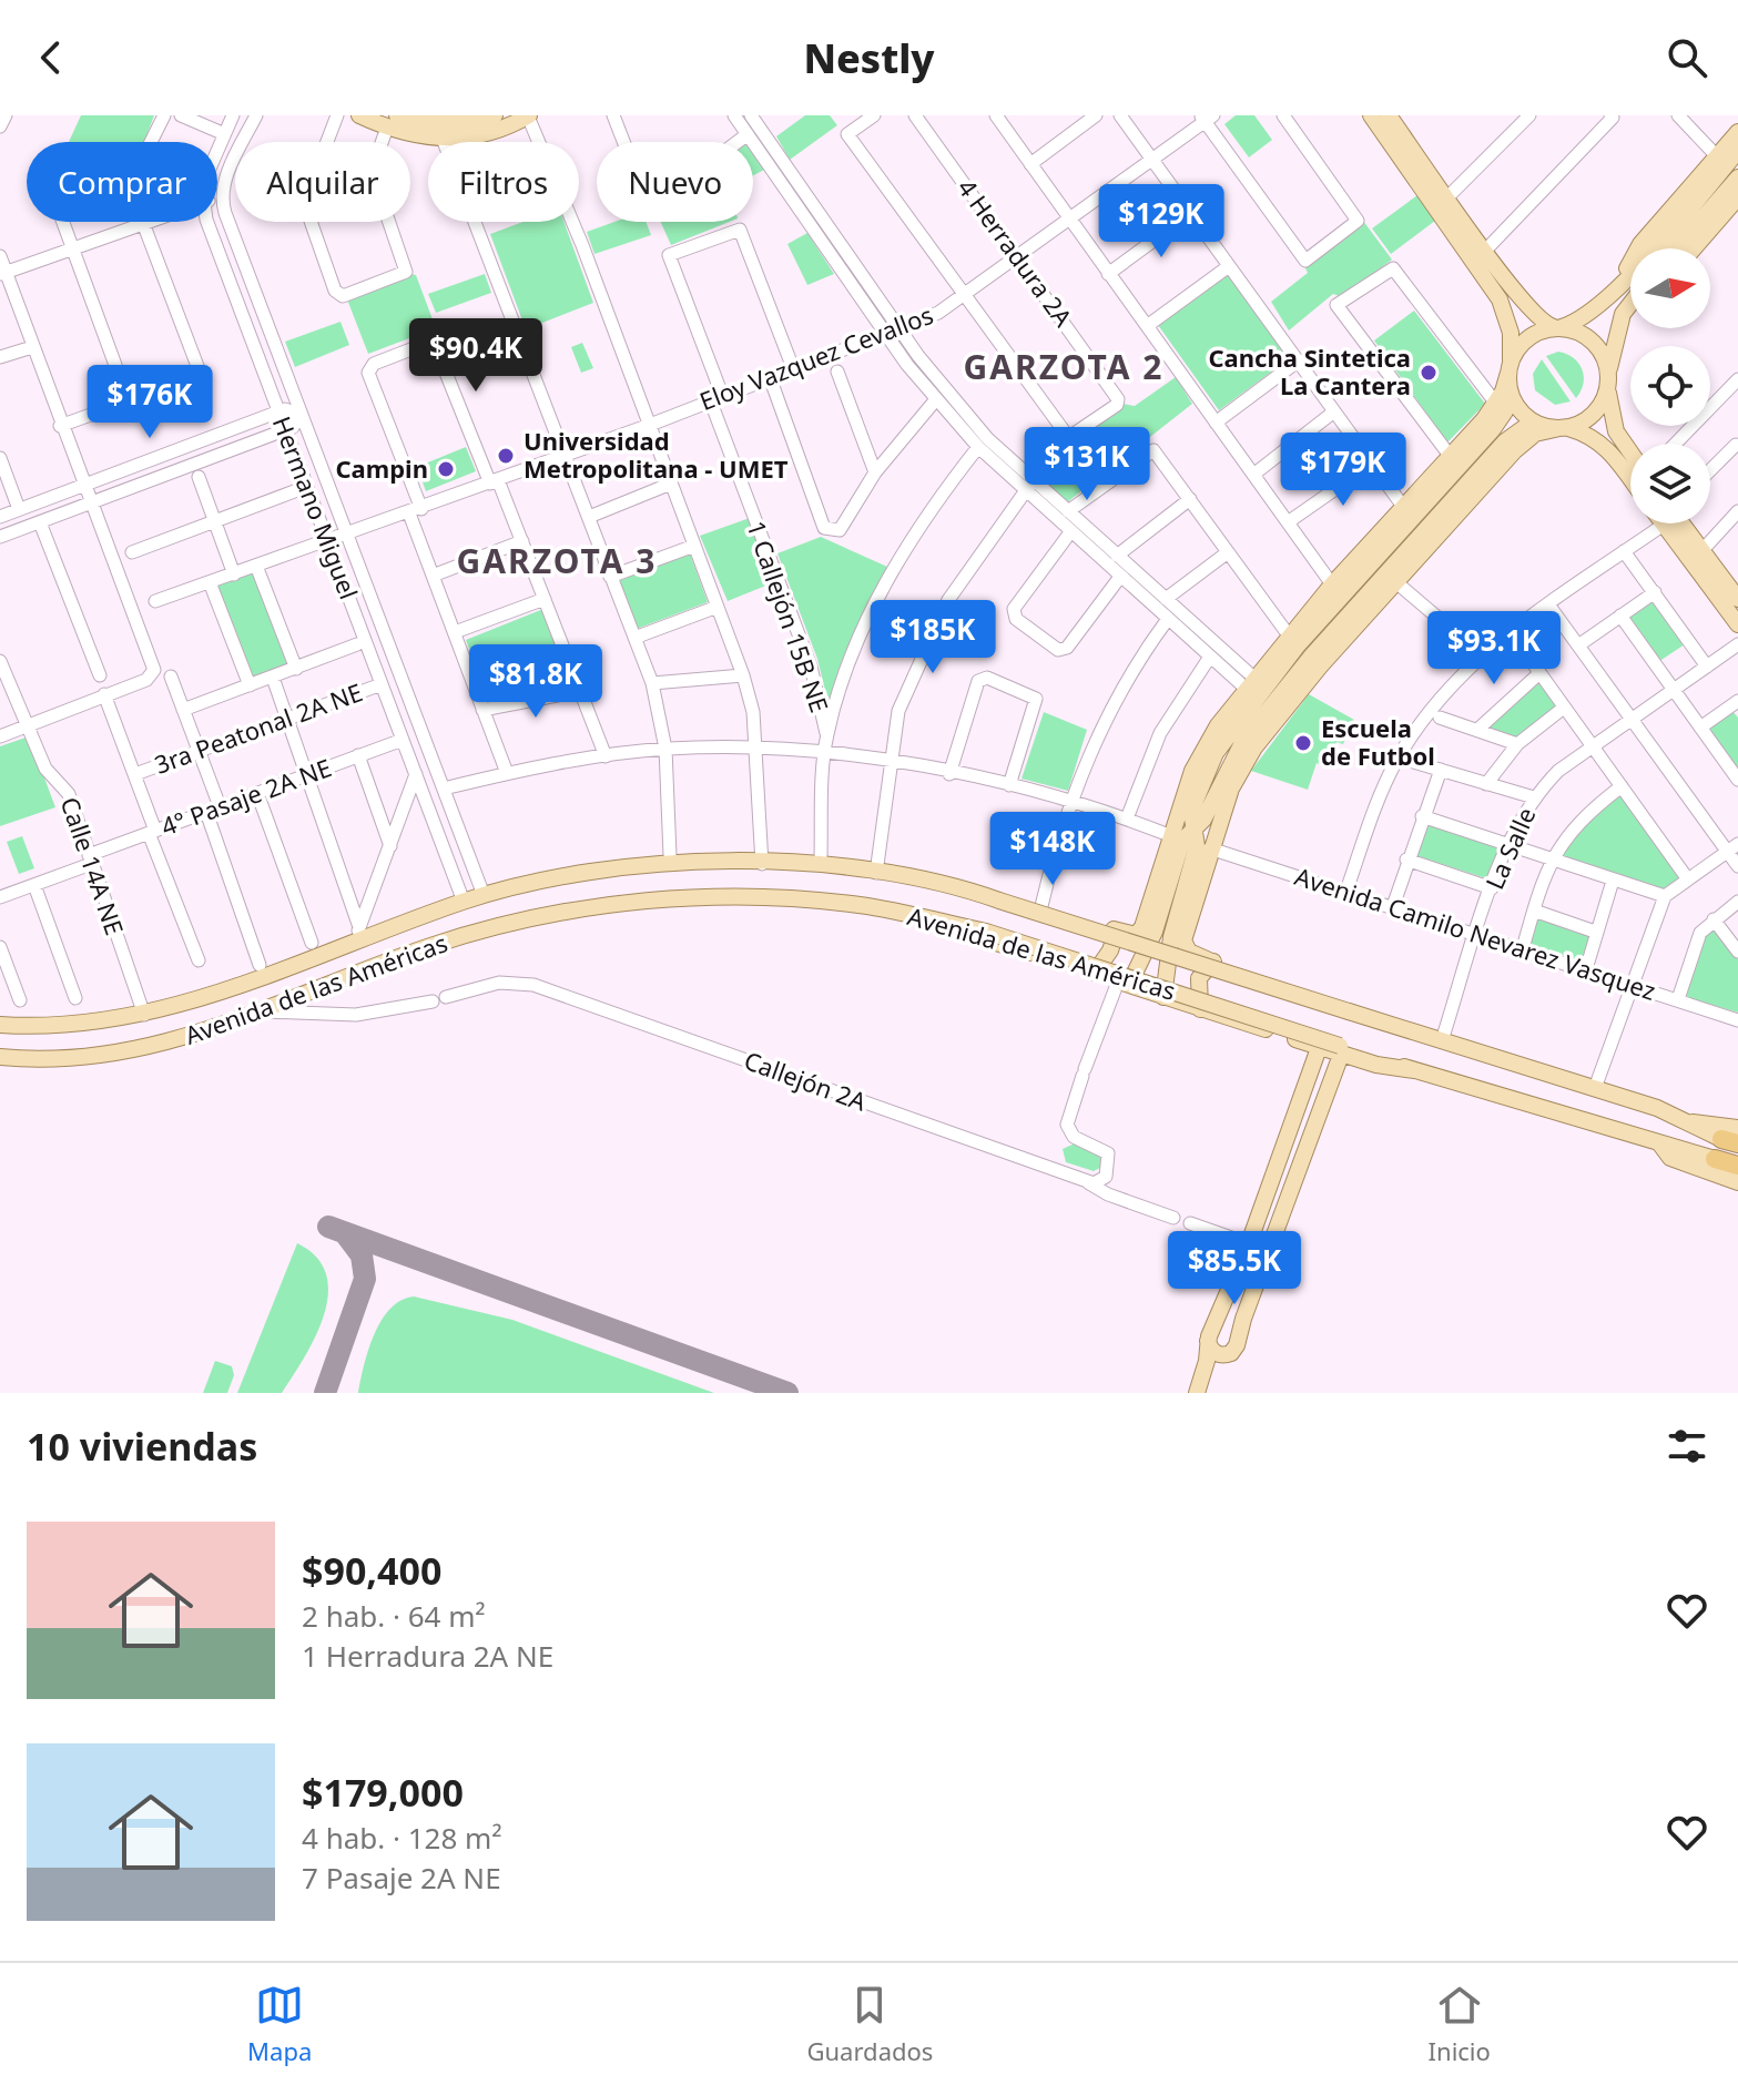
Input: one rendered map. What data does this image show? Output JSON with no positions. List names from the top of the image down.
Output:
{
  "streets": {
    "main road": ["Avenida de las Américas"],
    "street": [
      "4 Herradura 2A",
      "Eloy Vazquez Cevallos",
      "Hermano Miguel",
      "1 Callejón 15B NE",
      "3ra Peatonal 2A NE",
      "4° Pasaje 2A NE",
      "La Salle",
      "Calle 14A NE",
      "Avenida Camilo Nevarez Vasquez",
      "Callejón 2A"
    ]
  },
  "crossings": [
    ["4 Herradura 2A", "Eloy Vazquez Cevallos"],
    ["Eloy Vazquez Cevallos", "Hermano Miguel"],
    ["Eloy Vazquez Cevallos", "1 Callejón 15B NE"],
    ["Hermano Miguel", "3ra Peatonal 2A NE"],
    ["Hermano Miguel", "4° Pasaje 2A NE"],
    ["Hermano Miguel", "Avenida de las Américas"],
    ["4° Pasaje 2A NE", "Calle 14A NE"],
    ["La Salle", "Avenida Camilo Nevarez Vasquez"],
    ["La Salle", "Avenida de las Américas"],
    ["Calle 14A NE", "Avenida de las Américas"],
    ["Avenida Camilo Nevarez Vasquez", "Avenida de las Américas"]
  ],
  "districts": ["GARZOTA 2", "GARZOTA 3"],
  "places": [
    "Cancha Sintetica La Cantera",
    "Universidad Metropolitana - UMET",
    "Campin",
    "Escuela de Futbol"
  ],
  "north": "right",
  "page": {
    "header": "Nestly",
    "chip": [
      "Comprar",
      "Alquilar",
      "Filtros",
      "Nuevo"
    ],
    "price": [
      "$129K",
      "$90.4K",
      "$176K",
      "$131K",
      "$179K",
      "$185K",
      "$93.1K",
      "$81.8K",
      "$148K",
      "$85.5K"
    ],
    "heading": "10 viviendas",
    "list": [
      {
        "name": "$90,400",
        "note": "2 hab. · 64 m² · 1 Herradura 2A NE"
      },
      {
        "name": "$179,000",
        "note": "4 hab. · 128 m² · 7 Pasaje 2A NE"
      }
    ],
    "tabs": ["Mapa", "Guardados", "Inicio"]
  }
}
